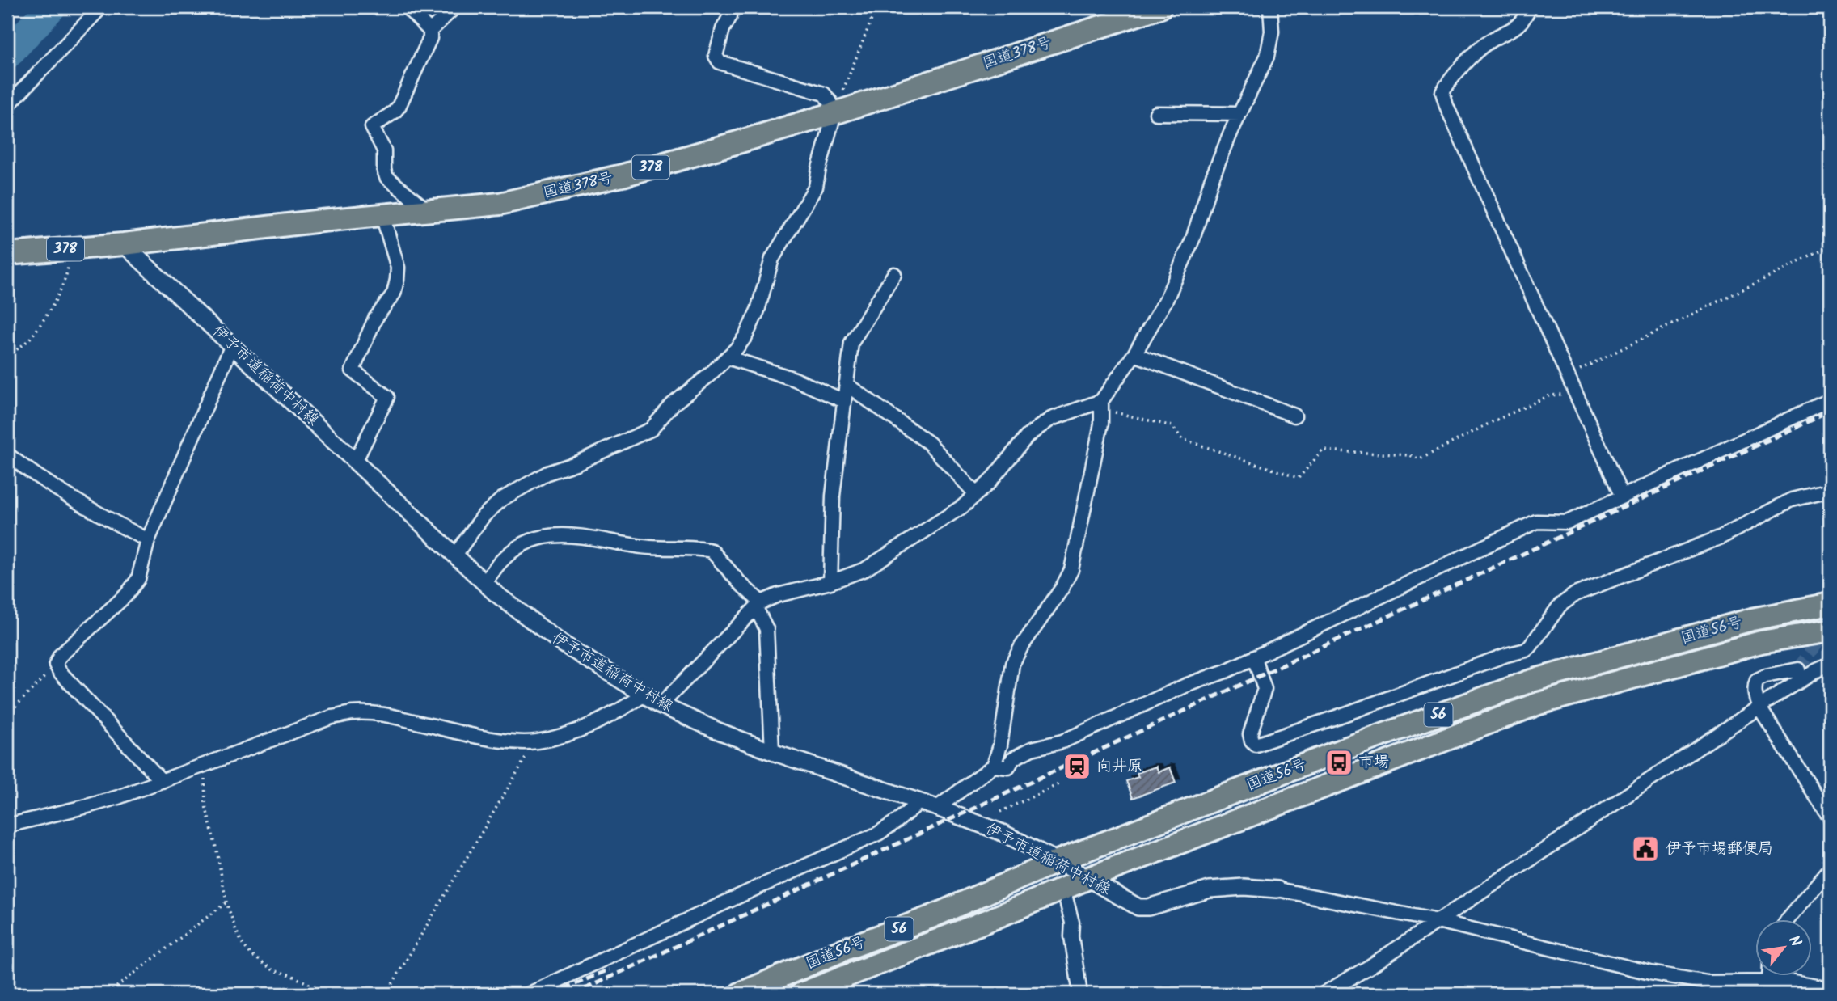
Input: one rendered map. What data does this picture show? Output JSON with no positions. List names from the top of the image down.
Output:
{
  "streets": {
    "highway": [
      "国道378号",
      "378",
      "国道56号",
      "56"
    ],
    "street": ["伊予市道稲荷中村線"]
  },
  "crossings": [
    ["国道378号", "伊予市道稲荷中村線"],
    ["伊予市道稲荷中村線", "国道56号"]
  ],
  "places": {
    "bus stop": ["市場"],
    "station": ["向井原"],
    "public building": ["伊予市場郵便局"]
  },
  "north": "top right"
}
